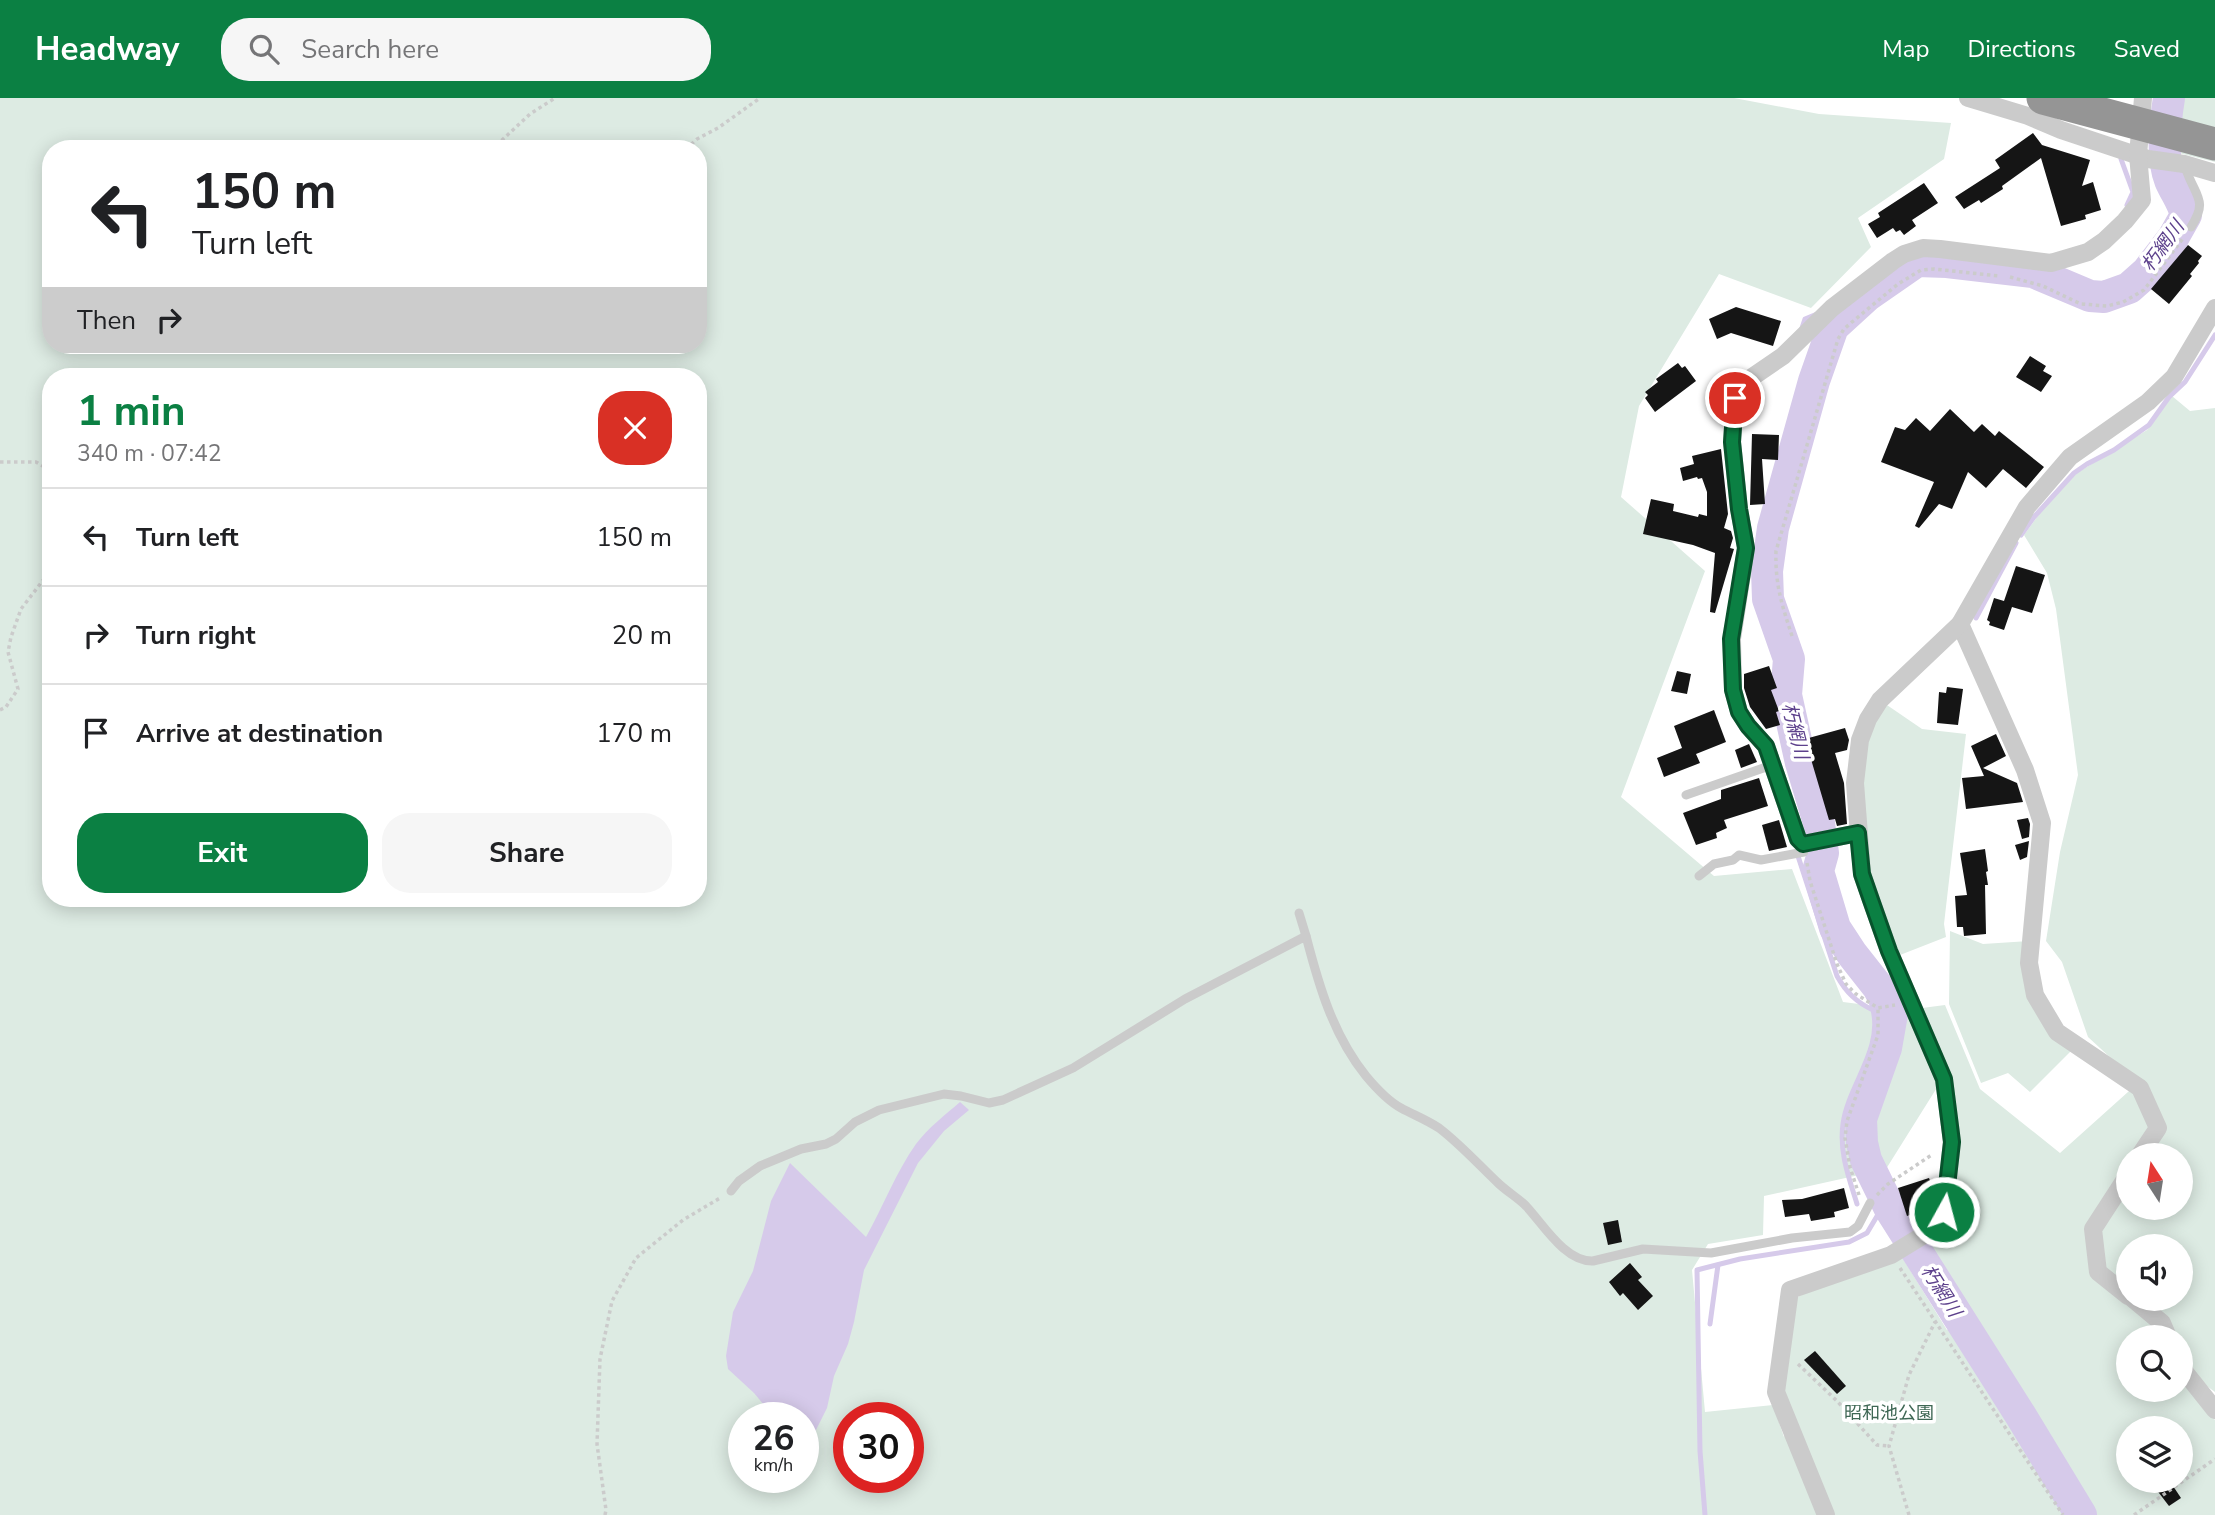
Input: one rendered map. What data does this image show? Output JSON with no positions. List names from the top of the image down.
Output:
{
  "water": ["朽網川"],
  "parks": ["昭和池公園"],
  "north": "top",
  "page": {
    "header": "Headway",
    "search": "Search here",
    "nav": ["Map", "Directions", "Saved"],
    "turn": ["150 m", "Turn left"],
    "then": "Then",
    "heading": ["1 min", "340 m · 07:42"],
    "list": [
      {
        "name": "Turn left",
        "value": "150 m"
      },
      {
        "name": "Turn right",
        "value": "20 m"
      },
      {
        "name": "Arrive at destination",
        "value": "170 m"
      }
    ],
    "buttons": ["Exit", "Share"],
    "speed": "26 km/h",
    "limit": "30"
  }
}
